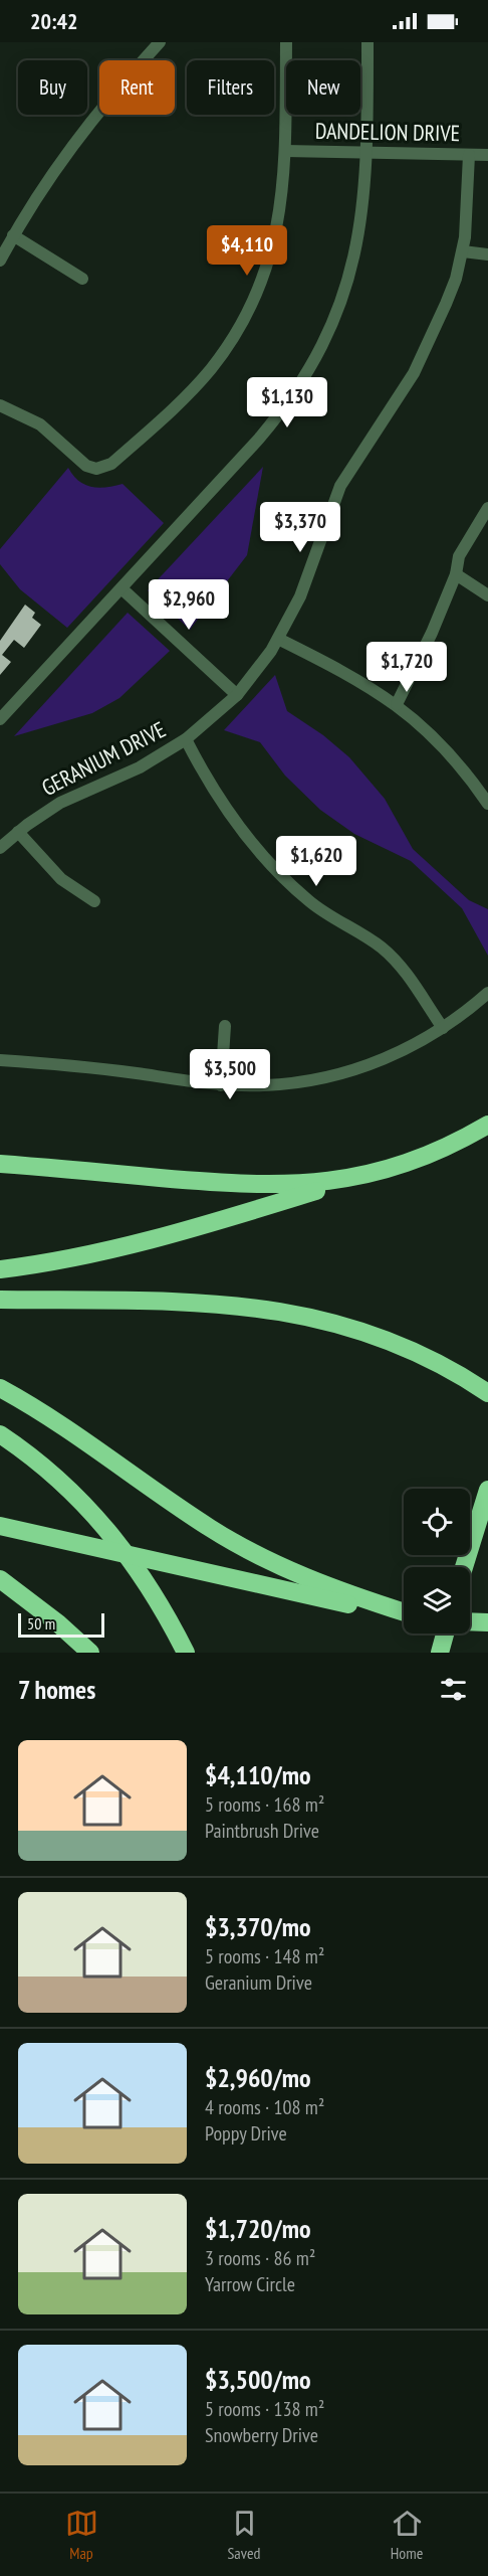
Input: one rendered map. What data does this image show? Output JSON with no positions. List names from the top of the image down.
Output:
{
  "streets": {
    "street": ["DANDELION DRIVE", "GERANIUM DRIVE"]
  },
  "crossings": [
    ["DANDELION DRIVE", "GERANIUM DRIVE"]
  ],
  "scale_bar": "50 m",
  "page": {
    "status": "20:42",
    "chip": [
      "Buy",
      "Rent",
      "Filters",
      "New"
    ],
    "price": [
      "$4,110",
      "$1,130",
      "$3,370",
      "$2,960",
      "$1,720",
      "$1,620",
      "$3,500"
    ],
    "scale": "50 m",
    "heading": "7 homes",
    "list": [
      {
        "name": "$4,110/mo",
        "note": "5 rooms · 168 m² · Paintbrush Drive"
      },
      {
        "name": "$3,370/mo",
        "note": "5 rooms · 148 m² · Geranium Drive"
      },
      {
        "name": "$2,960/mo",
        "note": "4 rooms · 108 m² · Poppy Drive"
      },
      {
        "name": "$1,720/mo",
        "note": "3 rooms · 86 m² · Yarrow Circle"
      },
      {
        "name": "$3,500/mo",
        "note": "5 rooms · 138 m² · Snowberry Drive"
      }
    ],
    "tabs": ["Map", "Saved", "Home"]
  }
}
